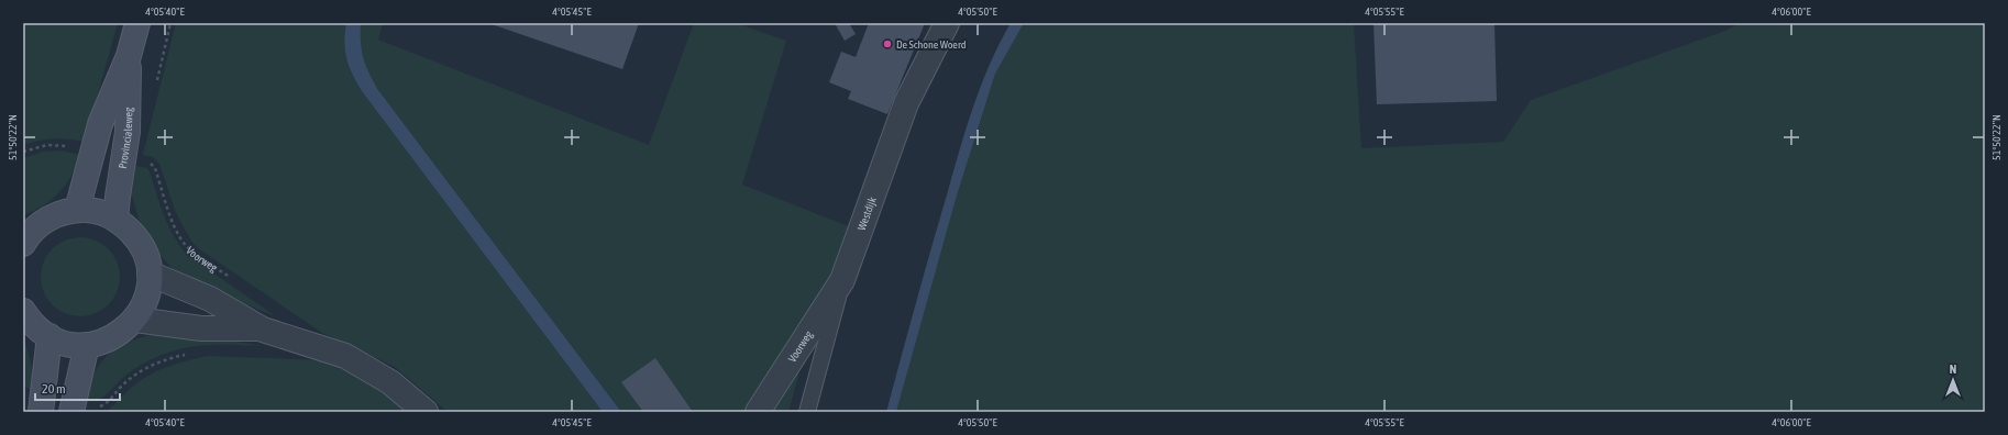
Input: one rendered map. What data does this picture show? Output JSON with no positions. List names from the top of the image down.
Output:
{
  "streets": {
    "main road": ["Provincialeweg"],
    "street": ["Westdijk", "Voorweg"]
  },
  "crossings": [
    ["Westdijk", "Voorweg"]
  ],
  "places": ["De Schone Woerd"],
  "scale_bar": "20 m",
  "north": "top",
  "coordinates": [
    "4°05'40\"E",
    "4°05'45\"E",
    "4°05'50\"E",
    "4°05'55\"E",
    "4°06'00\"E",
    "51°50'22\"N"
  ]
}
